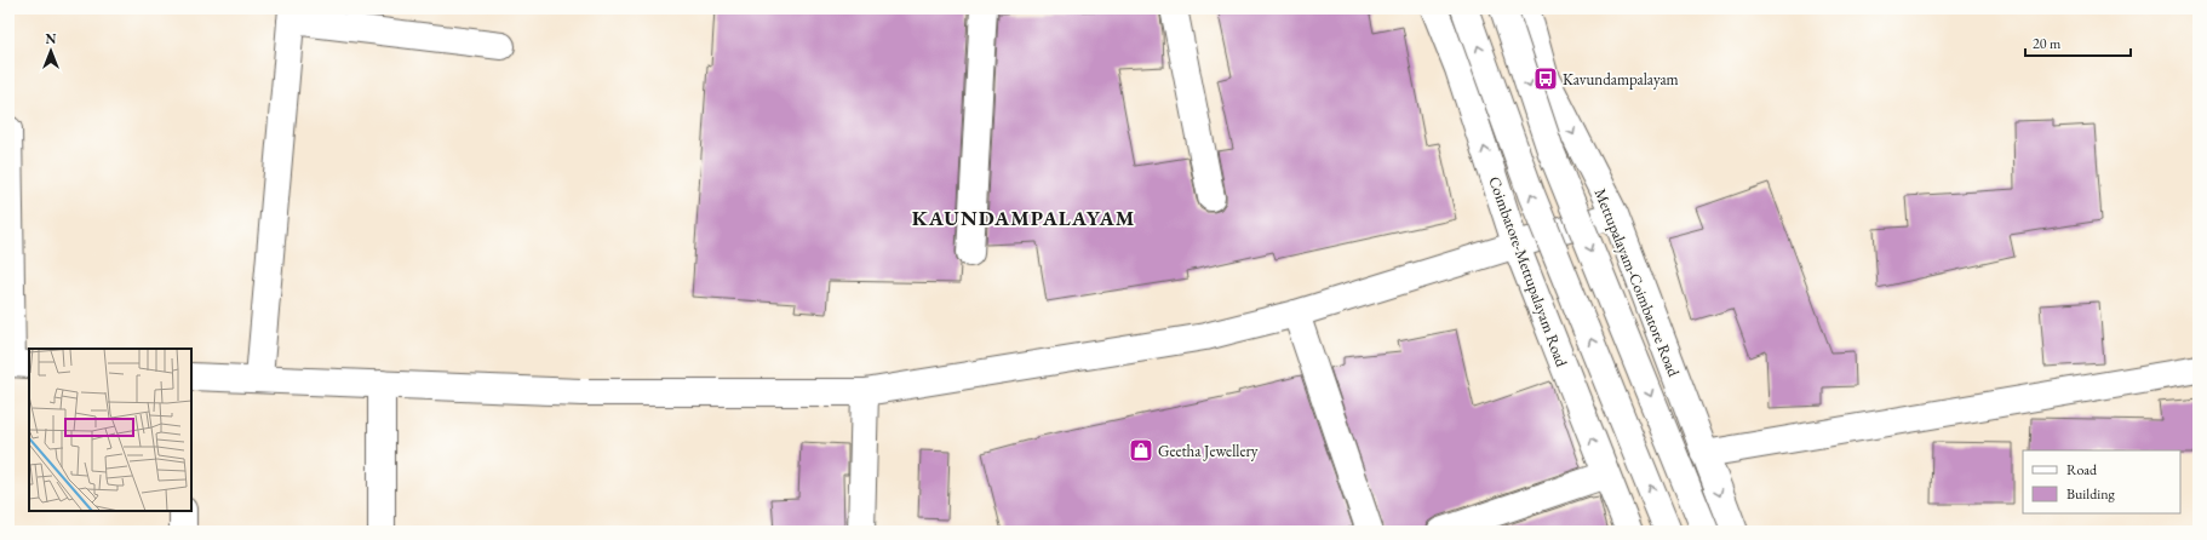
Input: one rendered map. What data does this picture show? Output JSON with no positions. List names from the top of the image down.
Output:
{
  "streets": {
    "main road": ["Coimbatore-Mettupalayam Road", "Mettupalayam-Coimbatore Road"]
  },
  "districts": ["KAUNDAMPALAYAM"],
  "places": {
    "bus stop": ["Kavundampalayam"],
    "shop": ["Geetha Jewellery"]
  },
  "legend": ["Road", "Building"],
  "scale_bar": "20 m",
  "north": "top"
}
